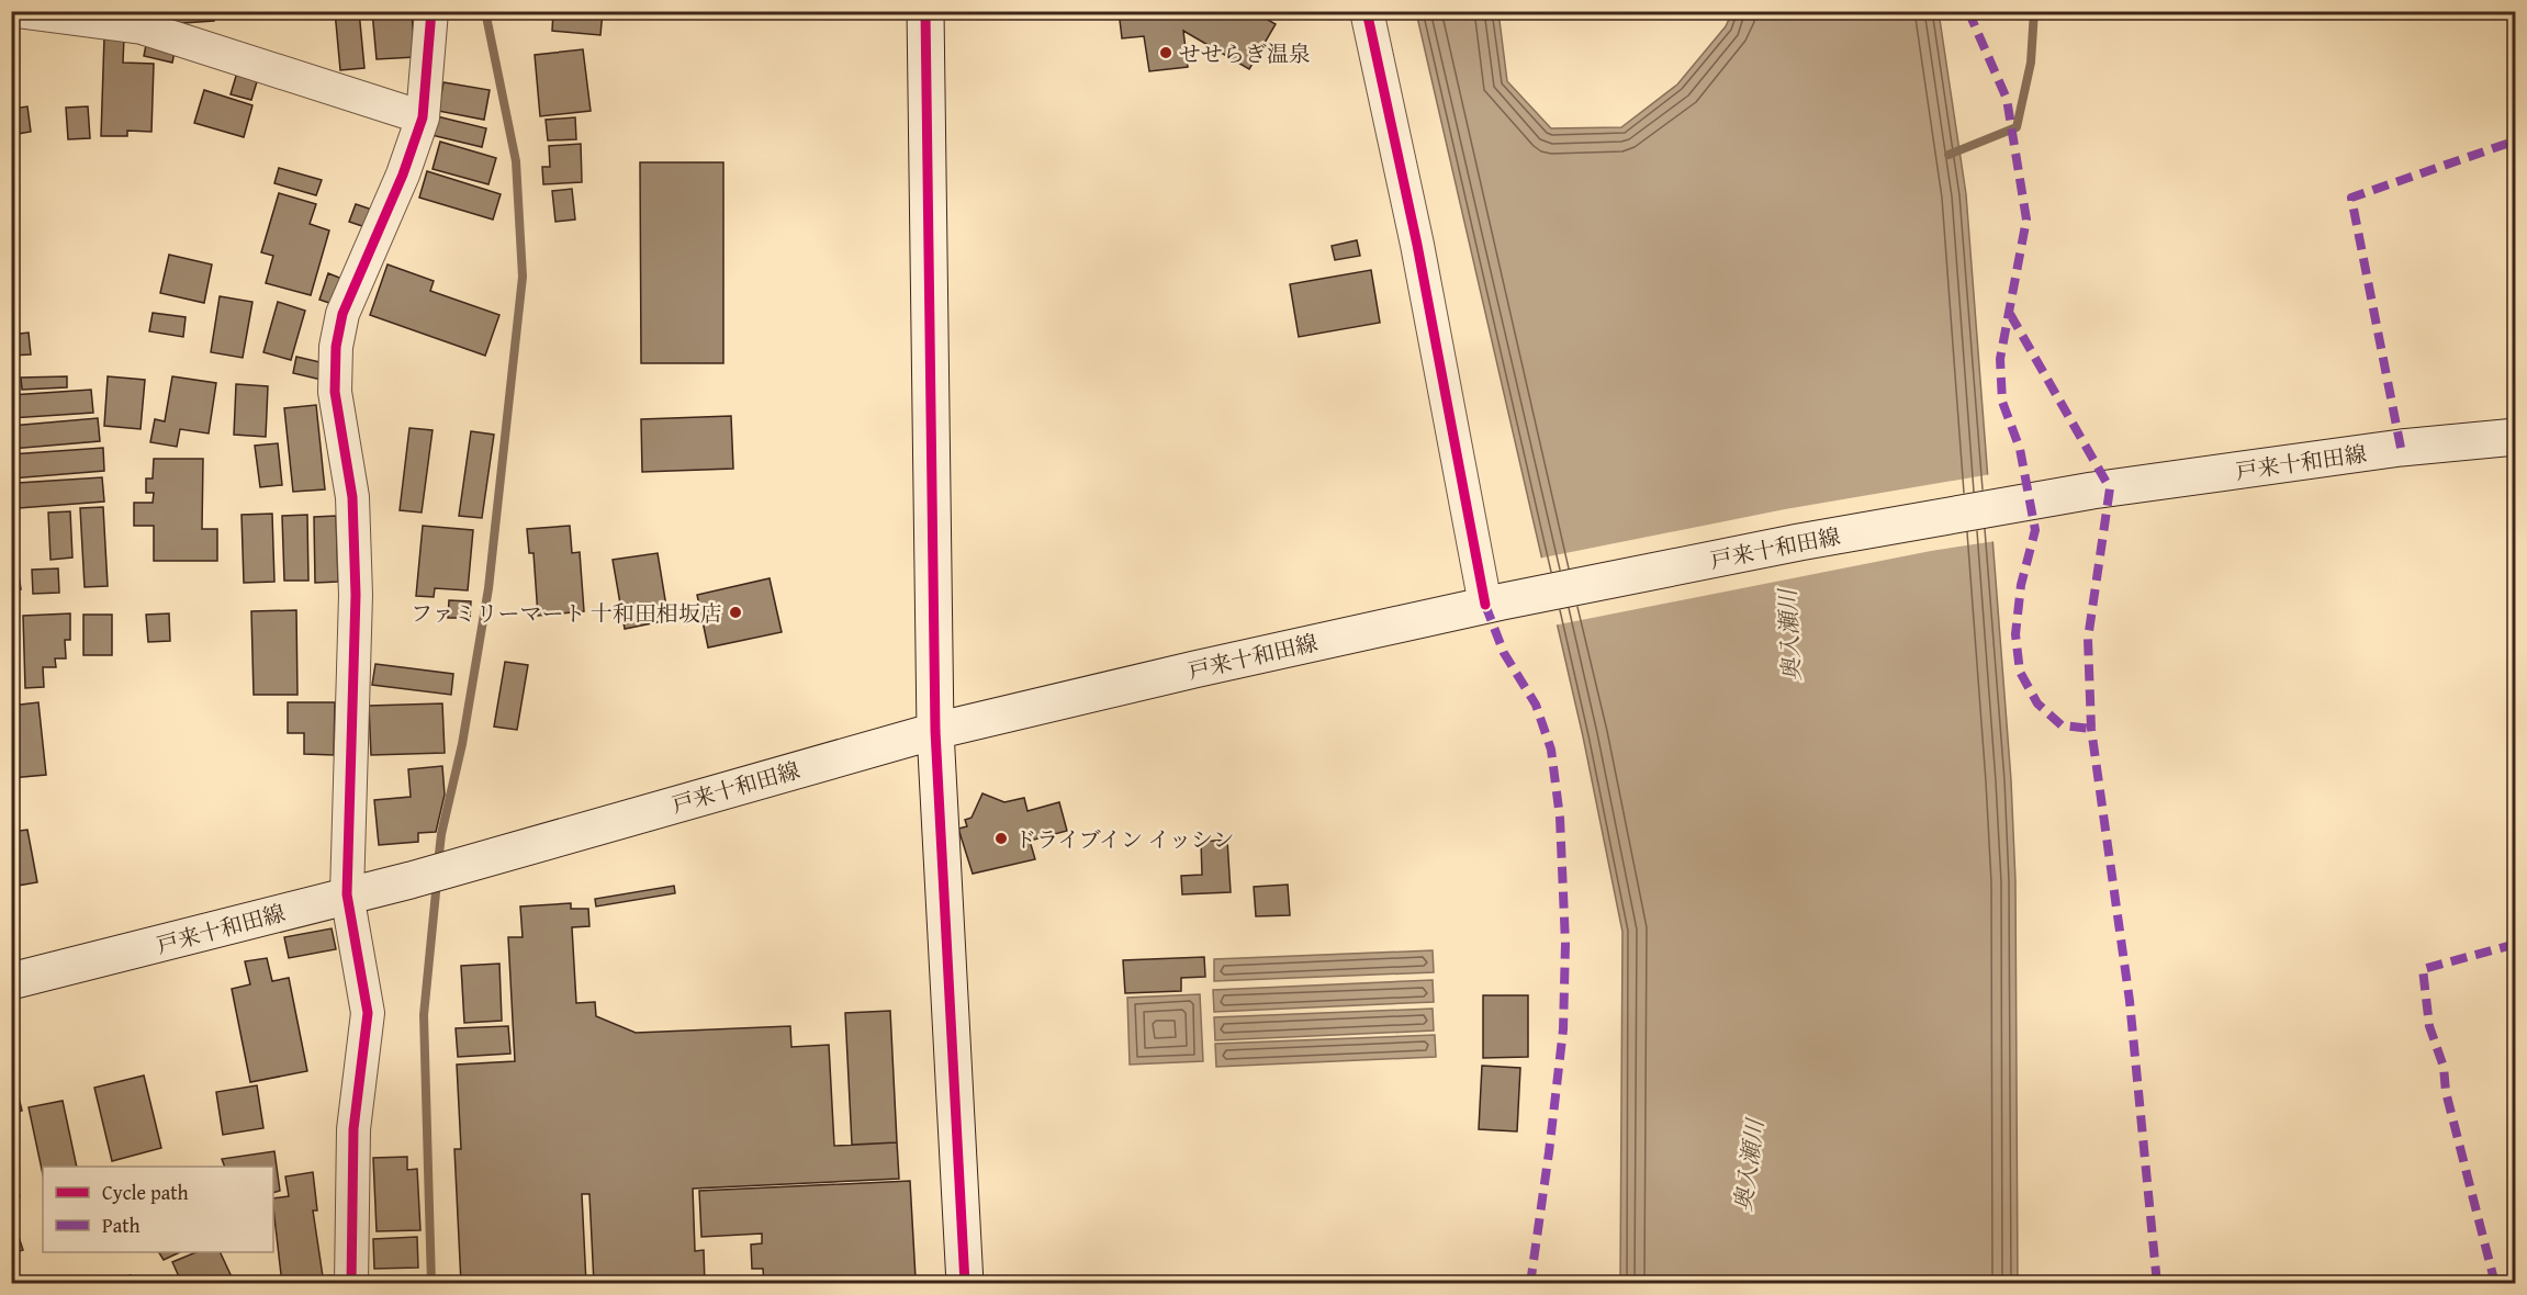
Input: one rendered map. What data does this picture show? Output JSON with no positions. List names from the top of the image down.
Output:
{
  "streets": {
    "main road": ["戸来十和田線"]
  },
  "water": ["奥入瀬川"],
  "places": ["せせらぎ温泉", "ファミリーマート 十和田相坂店", "ドライブイン イッシン"],
  "legend": ["Cycle path", "Path"]
}
